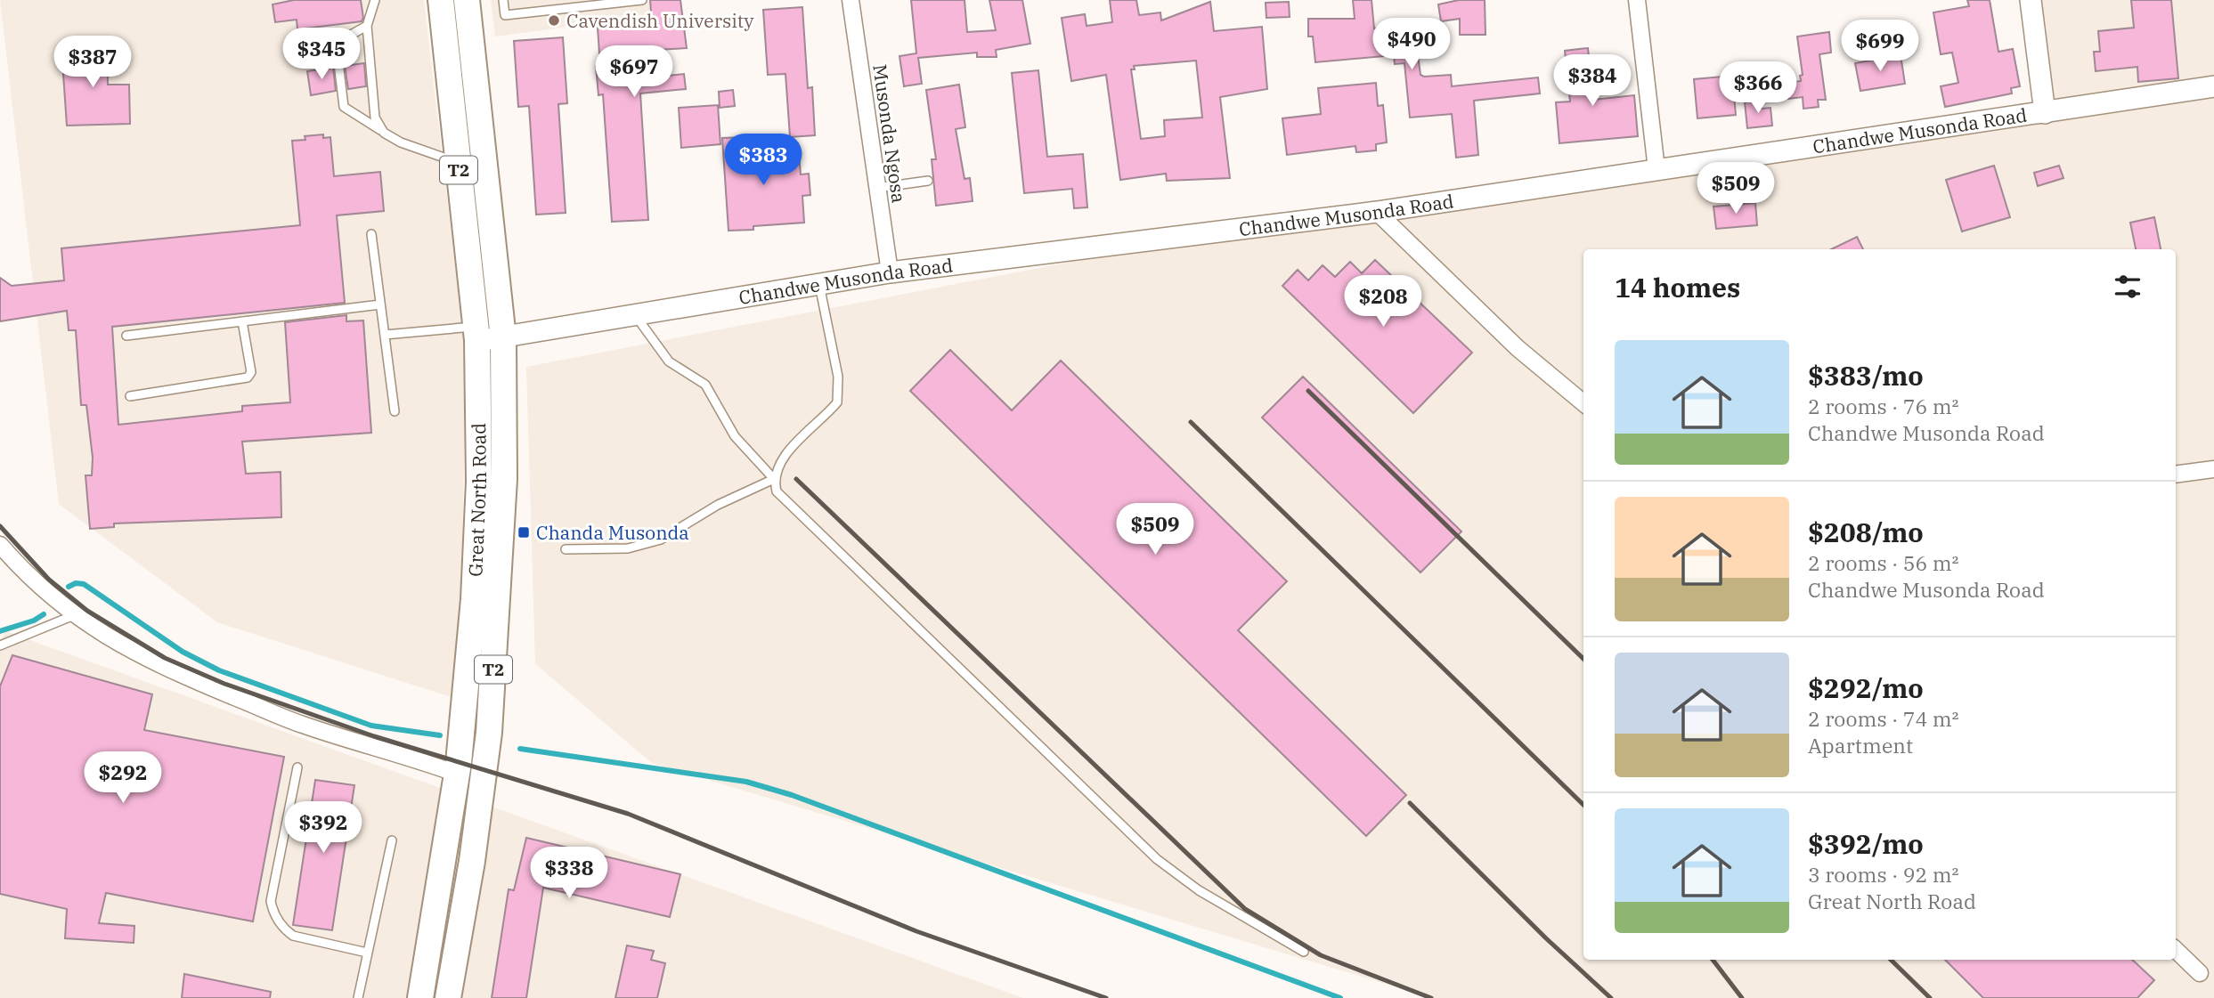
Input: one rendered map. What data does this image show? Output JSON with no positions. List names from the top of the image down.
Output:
{
  "streets": {
    "main road": ["T2", "Great North Road"],
    "street": ["Chandwe Musonda Road", "Musonda Ngosa"]
  },
  "crossings": [
    ["Chandwe Musonda Road", "Musonda Ngosa"],
    ["Chandwe Musonda Road", "Great North Road"]
  ],
  "places": {
    "other": ["Cavendish University"],
    "transit": ["Chanda Musonda"]
  },
  "page": {
    "price": [
      "$490",
      "$699",
      "$345",
      "$387",
      "$697",
      "$384",
      "$366",
      "$383",
      "$509",
      "$208",
      "$509",
      "$292",
      "$392",
      "$338"
    ],
    "heading": "14 homes",
    "list": [
      {
        "name": "$383/mo",
        "note": "2 rooms · 76 m² · Chandwe Musonda Road"
      },
      {
        "name": "$208/mo",
        "note": "2 rooms · 56 m² · Chandwe Musonda Road"
      },
      {
        "name": "$292/mo",
        "note": "2 rooms · 74 m² · Apartment"
      },
      {
        "name": "$392/mo",
        "note": "3 rooms · 92 m² · Great North Road"
      }
    ]
  }
}
